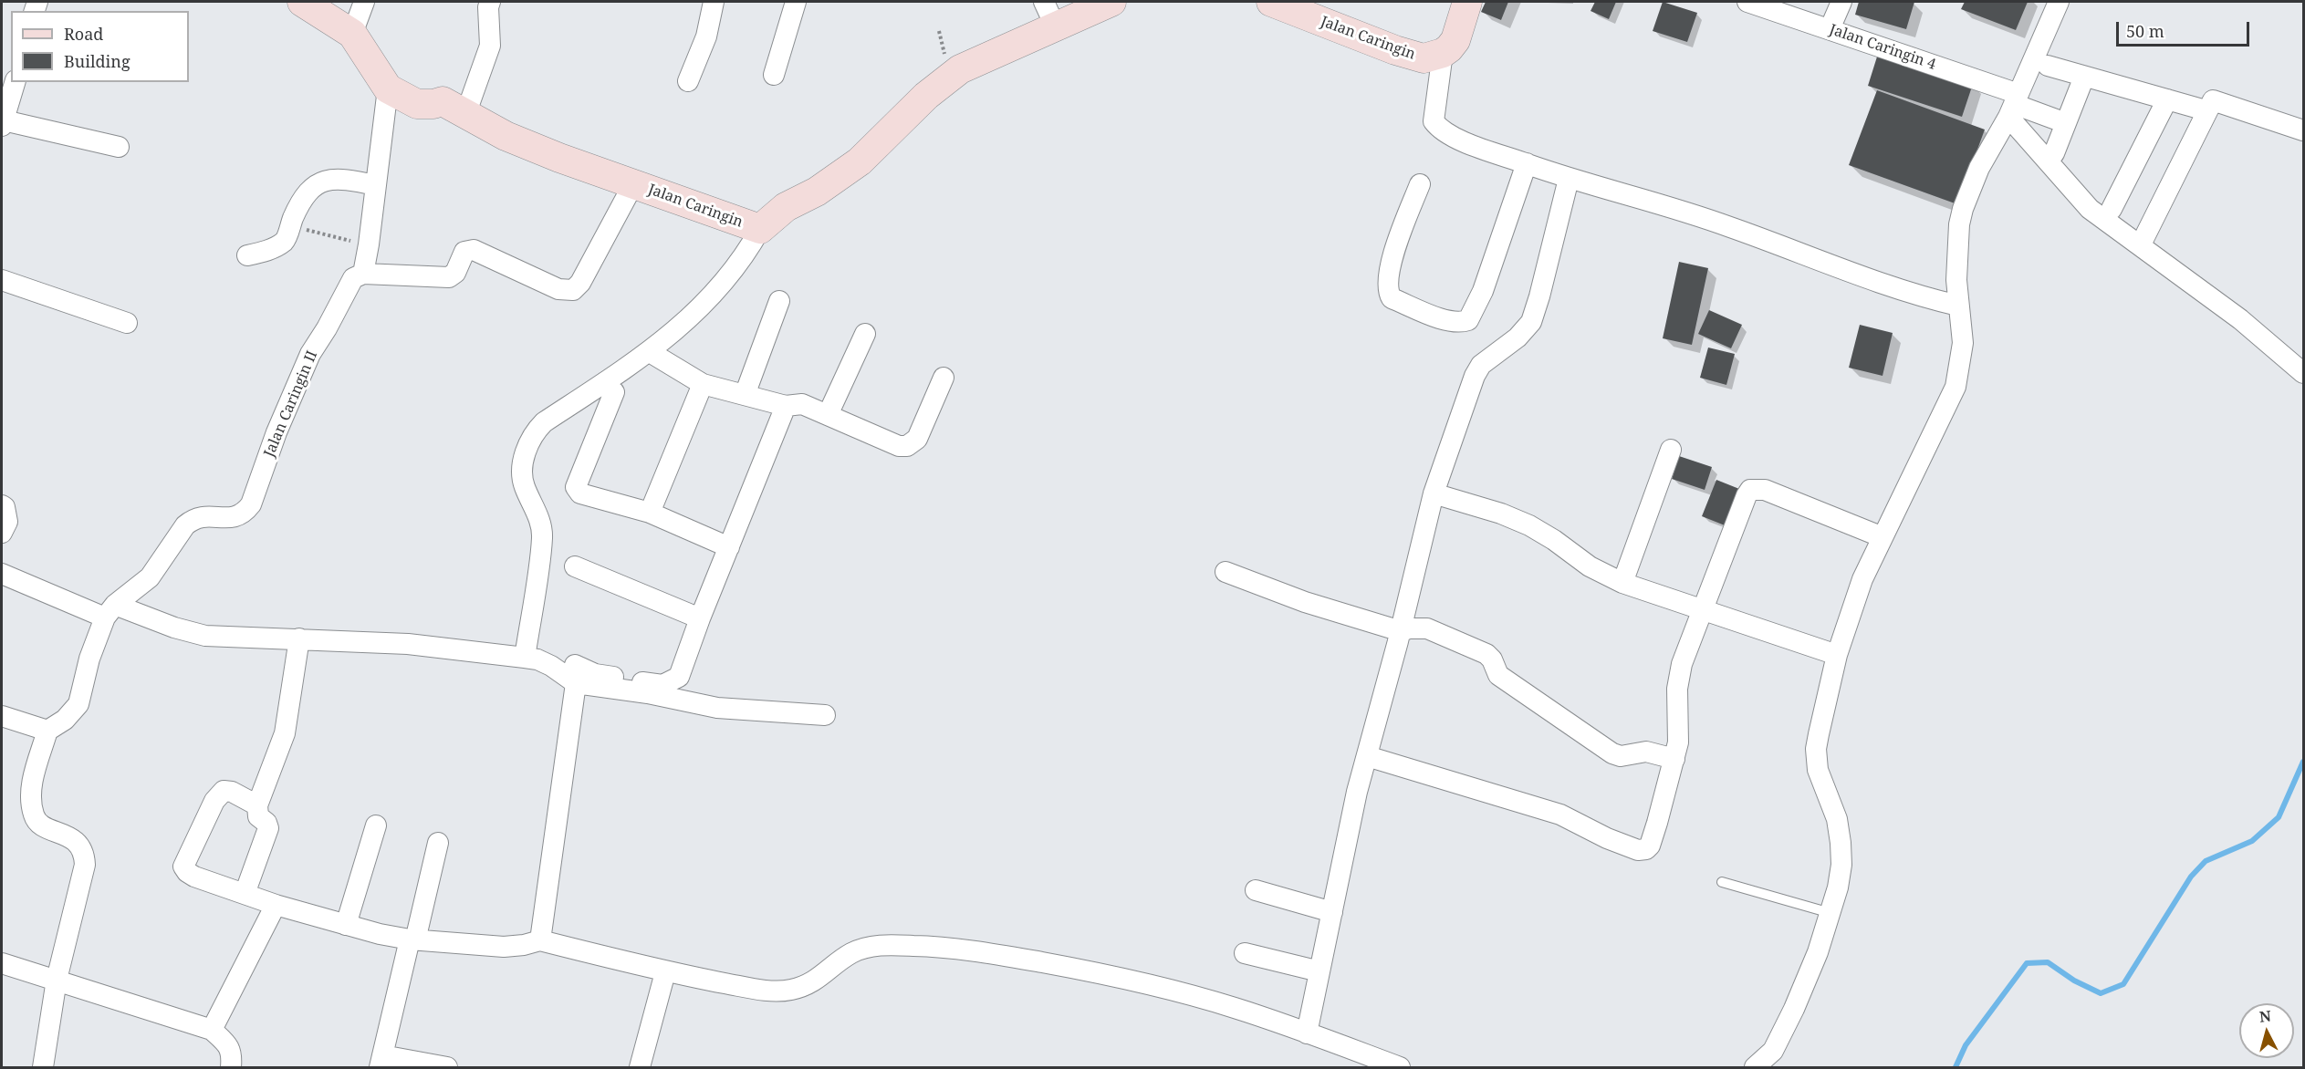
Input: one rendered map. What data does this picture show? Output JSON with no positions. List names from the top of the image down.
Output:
{
  "streets": {
    "street": ["Jalan Caringin", "Jalan Caringin 4", "Jalan Caringin II"]
  },
  "legend": ["Road", "Building"],
  "scale_bar": "50 m",
  "north": "top"
}
